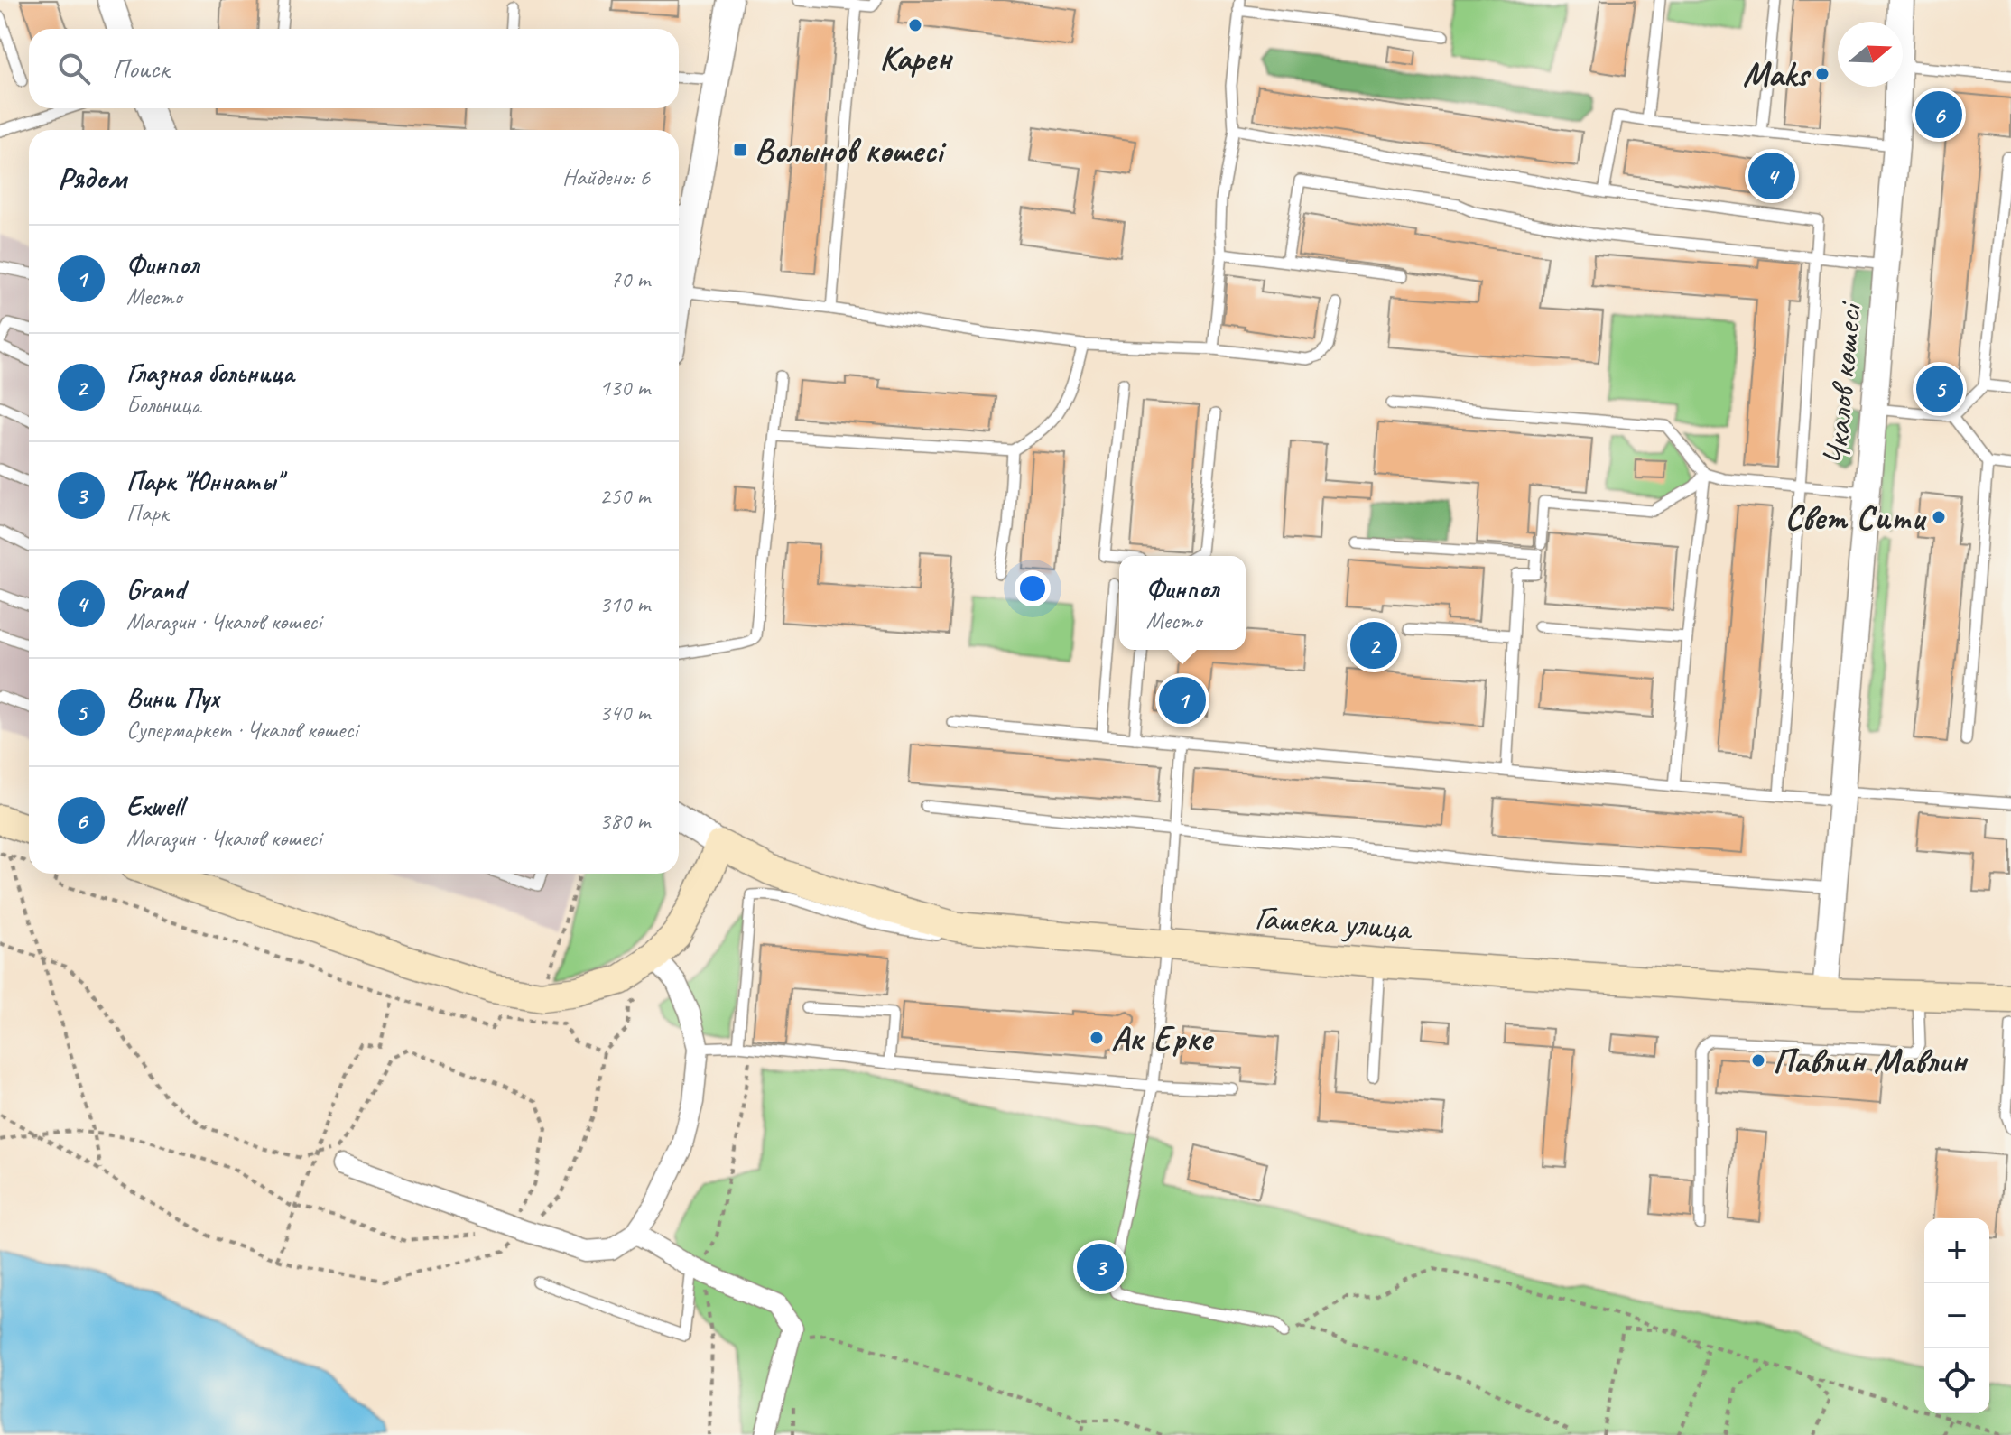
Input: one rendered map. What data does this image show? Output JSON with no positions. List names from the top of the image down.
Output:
{
  "streets": {
    "main road": ["Гашека улица"],
    "street": ["Чкалов көшесі"]
  },
  "crossings": [
    ["Чкалов көшесі", "Гашека улица"]
  ],
  "places": {
    "other": [
      "Карен",
      "Maks",
      "Свет Сити",
      "Ак Ерке",
      "Павлин Мавлин"
    ],
    "transit": ["Волынов көшесі"]
  },
  "north": "right",
  "page": {
    "search": "Поиск",
    "pins": [
      "6",
      "4",
      "5",
      "2",
      "1",
      "3"
    ],
    "heading": ["Рядом", "Найдено: 6"],
    "list": [
      {
        "mark": "1",
        "name": "Финпол",
        "note": "Место",
        "value": "70 m"
      },
      {
        "mark": "2",
        "name": "Глазная больница",
        "note": "Больница",
        "value": "130 m"
      },
      {
        "mark": "3",
        "name": "Парк \"Юннаты\"",
        "note": "Парк",
        "value": "250 m"
      },
      {
        "mark": "4",
        "name": "Grand",
        "note": "Магазин · Чкалов көшесі",
        "value": "310 m"
      },
      {
        "mark": "5",
        "name": "Вини Пух",
        "note": "Супермаркет · Чкалов көшесі",
        "value": "340 m"
      },
      {
        "mark": "6",
        "name": "Exwell",
        "note": "Магазин · Чкалов көшесі",
        "value": "380 m"
      }
    ],
    "popup": ["Финпол", "Место"],
    "map_buttons": ["+", "−"]
  }
}
